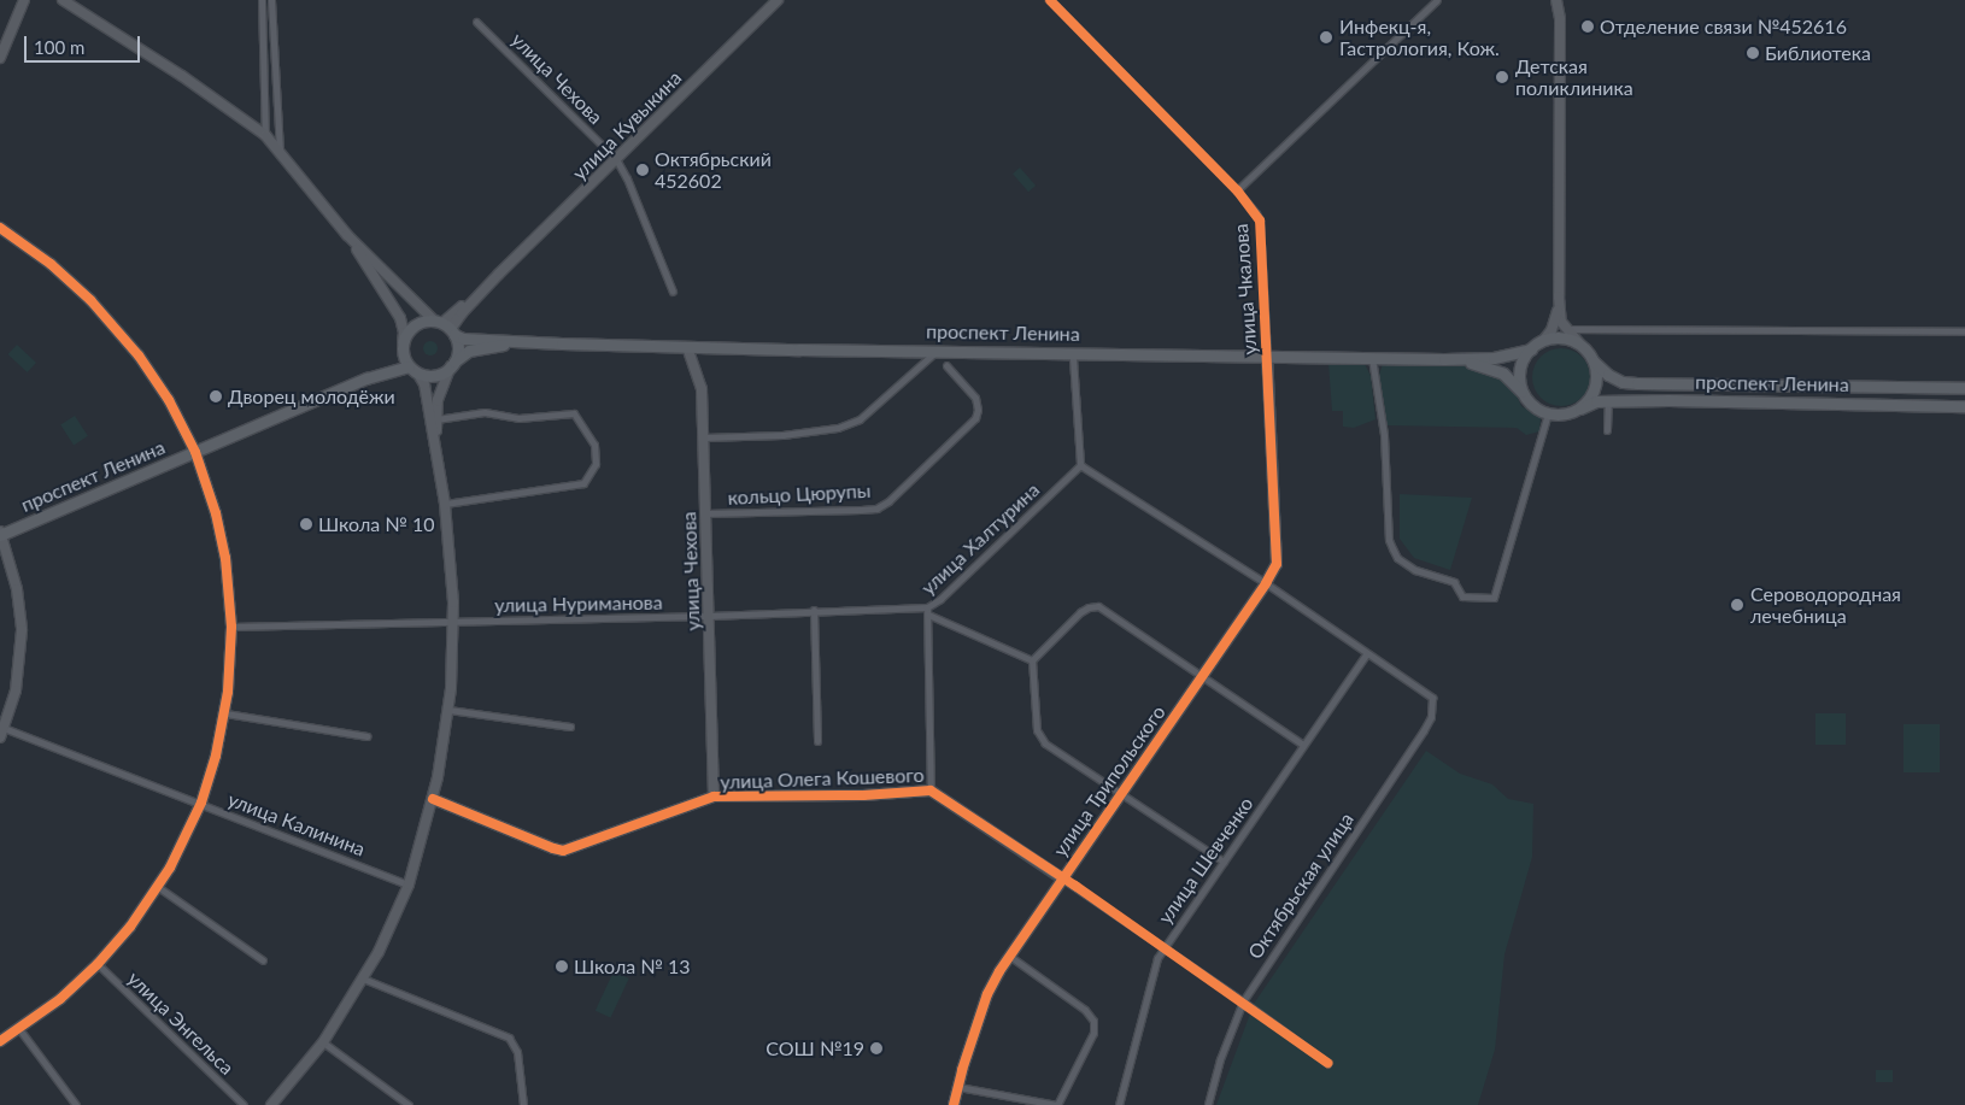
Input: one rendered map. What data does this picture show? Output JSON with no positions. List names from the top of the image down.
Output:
{
  "streets": {
    "main road": ["проспект Ленина"],
    "street": [
      "улица Чехова",
      "улица Кувыкина",
      "улица Чкалова",
      "кольцо Цюрупы",
      "улица Халтурина",
      "улица Нуриманова",
      "улица Олега Кошевого",
      "улица Трипольского",
      "улица Калинина",
      "улица Шевченко",
      "Октябрьская улица",
      "улица Энгельса"
    ]
  },
  "crossings": [
    ["улица Чехова", "улица Кувыкина"],
    ["улица Чехова", "проспект Ленина"],
    ["улица Чехова", "кольцо Цюрупы"],
    ["улица Чехова", "улица Нуриманова"],
    ["улица Чехова", "улица Олега Кошевого"],
    ["улица Кувыкина", "проспект Ленина"],
    ["улица Чкалова", "проспект Ленина"],
    ["улица Чкалова", "улица Трипольского"],
    ["улица Халтурина", "улица Нуриманова"],
    ["улица Халтурина", "улица Олега Кошевого"],
    ["улица Олега Кошевого", "улица Трипольского"],
    ["улица Олега Кошевого", "улица Шевченко"],
    ["улица Олега Кошевого", "Октябрьская улица"],
    ["улица Шевченко", "Октябрьская улица"]
  ],
  "places": [
    "Отделение связи №452616",
    "Инфекц-я, Гастрология, Кож.",
    "Библиотека",
    "Детская поликлиника",
    "Октябрьский 452602",
    "Дворец молодёжи",
    "Школа № 10",
    "Сероводородная лечебница",
    "Школа № 13",
    "СОШ №19"
  ],
  "scale_bar": "100 m"
}
